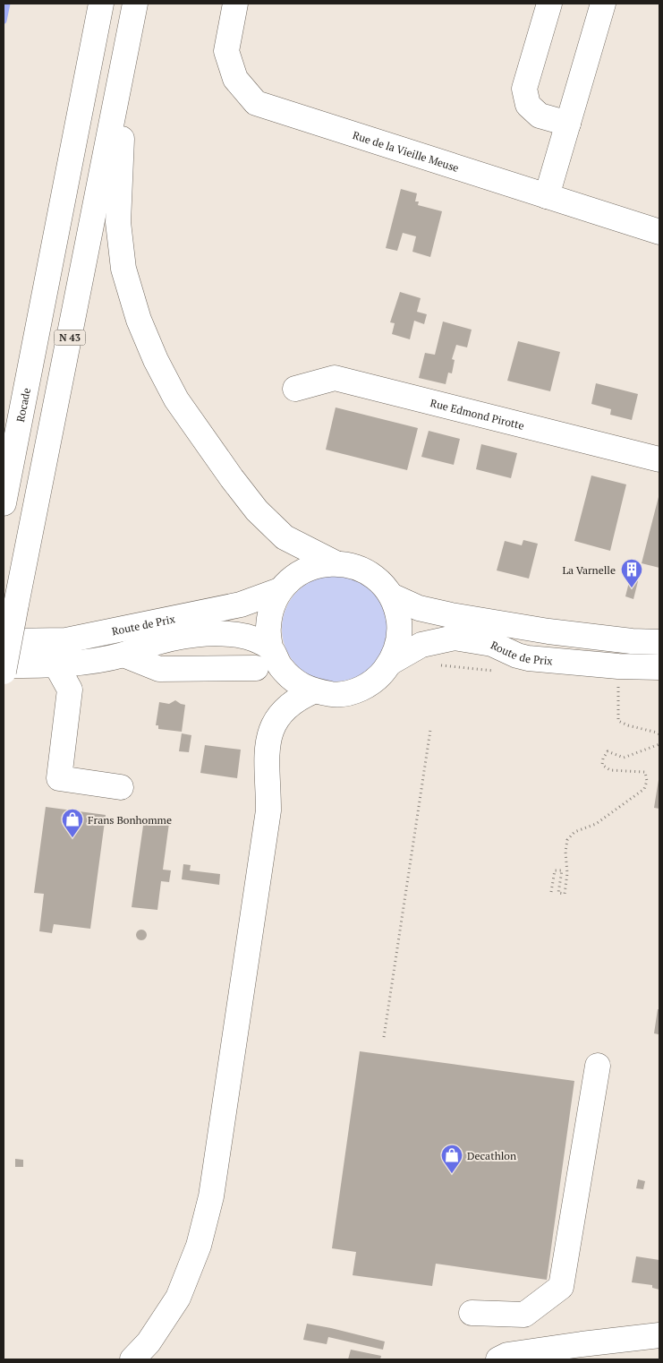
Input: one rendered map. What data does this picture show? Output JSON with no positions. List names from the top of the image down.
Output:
{
  "streets": {
    "main road": [
      "Rue de la Vieille Meuse",
      "N 43",
      "Rocade",
      "Rue Edmond Pirotte",
      "Route de Prix"
    ]
  },
  "places": {
    "building": ["La Varnelle"],
    "shop": ["Frans Bonhomme", "Decathlon"]
  }
}
